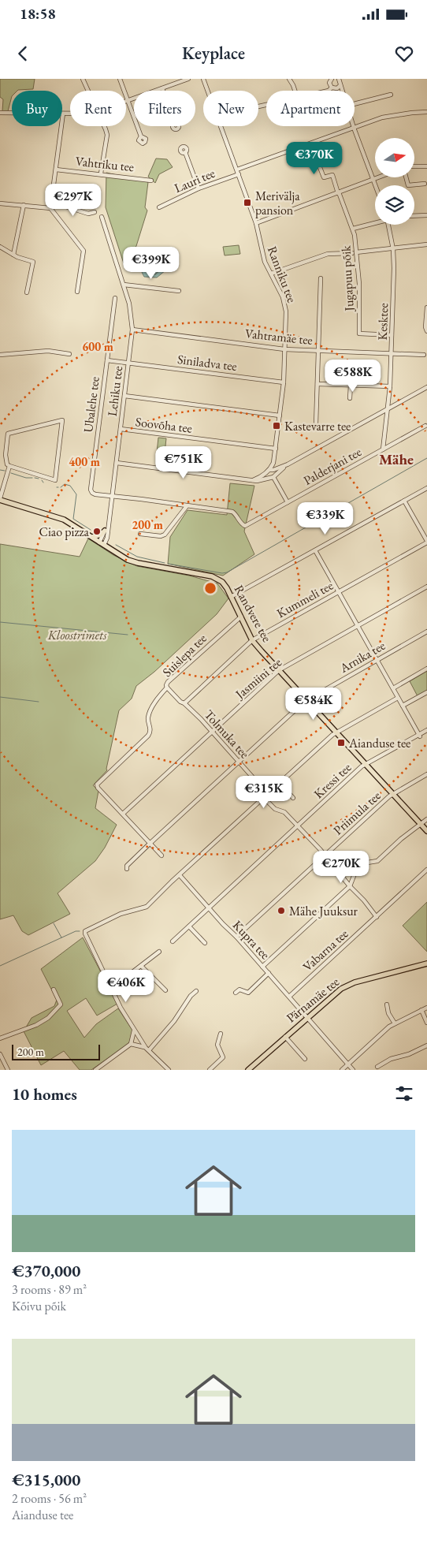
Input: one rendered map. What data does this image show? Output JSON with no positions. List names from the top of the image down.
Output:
{
  "streets": {
    "main road": ["Randvere tee", "Pärnamäe tee"],
    "street": [
      "Vahtriku tee",
      "Lauri tee",
      "Ranniku tee",
      "Jugapuu põik",
      "Kesktee",
      "Vahtramäe tee",
      "Siniladva tee",
      "Lehiku tee",
      "Ubalehe tee",
      "Soovõha tee",
      "Palderjani tee",
      "Kummeli tee",
      "Suislepa tee",
      "Arnika tee",
      "Jasmiini tee",
      "Tolmuka tee",
      "Kressi tee",
      "Priimula tee",
      "Kupra tee",
      "Vabarna tee"
    ]
  },
  "crossings": [
    ["Lauri tee", "Ranniku tee"],
    ["Lauri tee", "Jugapuu põik"],
    ["Ranniku tee", "Vahtramäe tee"],
    ["Ranniku tee", "Siniladva tee"],
    ["Ranniku tee", "Soovõha tee"],
    ["Jugapuu põik", "Kesktee"],
    ["Kesktee", "Vahtramäe tee"],
    ["Kesktee", "Palderjani tee"],
    ["Vahtramäe tee", "Lehiku tee"],
    ["Siniladva tee", "Lehiku tee"],
    ["Siniladva tee", "Ubalehe tee"],
    ["Lehiku tee", "Ubalehe tee"],
    ["Lehiku tee", "Soovõha tee"],
    ["Lehiku tee", "Palderjani tee"],
    ["Lehiku tee", "Randvere tee"],
    ["Ubalehe tee", "Palderjani tee"],
    ["Kummeli tee", "Randvere tee"],
    ["Kummeli tee", "Tolmuka tee"],
    ["Randvere tee", "Suislepa tee"],
    ["Randvere tee", "Arnika tee"],
    ["Randvere tee", "Jasmiini tee"],
    ["Randvere tee", "Kressi tee"],
    ["Randvere tee", "Priimula tee"],
    ["Suislepa tee", "Jasmiini tee"],
    ["Suislepa tee", "Tolmuka tee"],
    ["Arnika tee", "Tolmuka tee"],
    ["Jasmiini tee", "Tolmuka tee"],
    ["Tolmuka tee", "Kressi tee"],
    ["Tolmuka tee", "Priimula tee"],
    ["Tolmuka tee", "Vabarna tee"],
    ["Kressi tee", "Kupra tee"],
    ["Priimula tee", "Kupra tee"],
    ["Kupra tee", "Vabarna tee"],
    ["Kupra tee", "Pärnamäe tee"]
  ],
  "districts": ["Mähe"],
  "parks": ["Kloostrimets"],
  "places": {
    "transit": ["Merivälja pansion", "Kastevarre tee", "Aianduse tee"],
    "other": ["Ciao pizza", "Mähe Juuksur"]
  },
  "scale_bar": "200 m",
  "north": "right",
  "page": {
    "status": "18:58",
    "header": "Keyplace",
    "chip": [
      "Buy",
      "Rent",
      "Filters",
      "New",
      "Apartment"
    ],
    "price": [
      "€370K",
      "€297K",
      "€399K",
      "€588K",
      "€751K",
      "€339K",
      "€584K",
      "€315K",
      "€270K",
      "€406K"
    ],
    "scale": "200 m",
    "heading": "10 homes",
    "list": [
      {
        "name": "€370,000",
        "note": "3 rooms · 89 m² · Kõivu põik"
      },
      {
        "name": "€315,000",
        "note": "2 rooms · 56 m² · Aianduse tee"
      }
    ]
  },
  "rings": ["600 m", "400 m", "200 m"]
}
